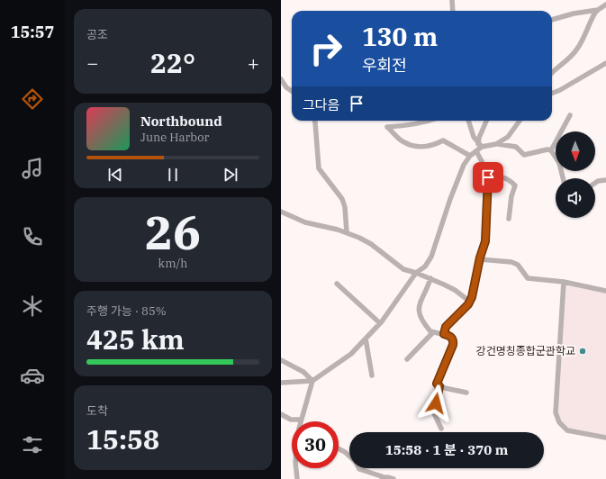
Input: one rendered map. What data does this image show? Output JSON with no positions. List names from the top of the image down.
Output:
{
  "places": ["강건명칭종합군관학교"],
  "north": "bottom",
  "page": {
    "tabs": "15:57",
    "tile": [
      "공조",
      ["26", "km/h"],
      ["주행 가능 · 85%", "425 km"],
      ["도착", "15:58"]
    ],
    "turn": ["130 m", "우회전"],
    "heat": ["−", "22°", "+"],
    "then": "그다음",
    "song": ["Northbound", "June Harbor"],
    "limit": "30",
    "trip": "15:58 · 1 분 · 370 m"
  }
}
